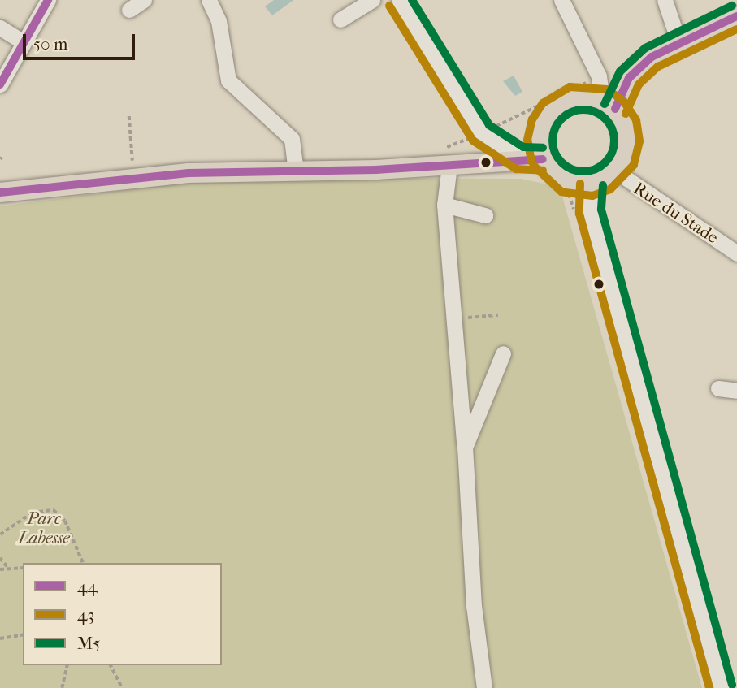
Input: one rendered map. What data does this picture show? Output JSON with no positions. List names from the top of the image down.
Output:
{
  "streets": {
    "street": ["Rue du Stade"]
  },
  "parks": ["Parc Labesse"],
  "lines": ["transit line 44", "transit line M5", "transit line 43"],
  "legend": ["44", "43", "M5"],
  "scale_bar": "50 m"
}
